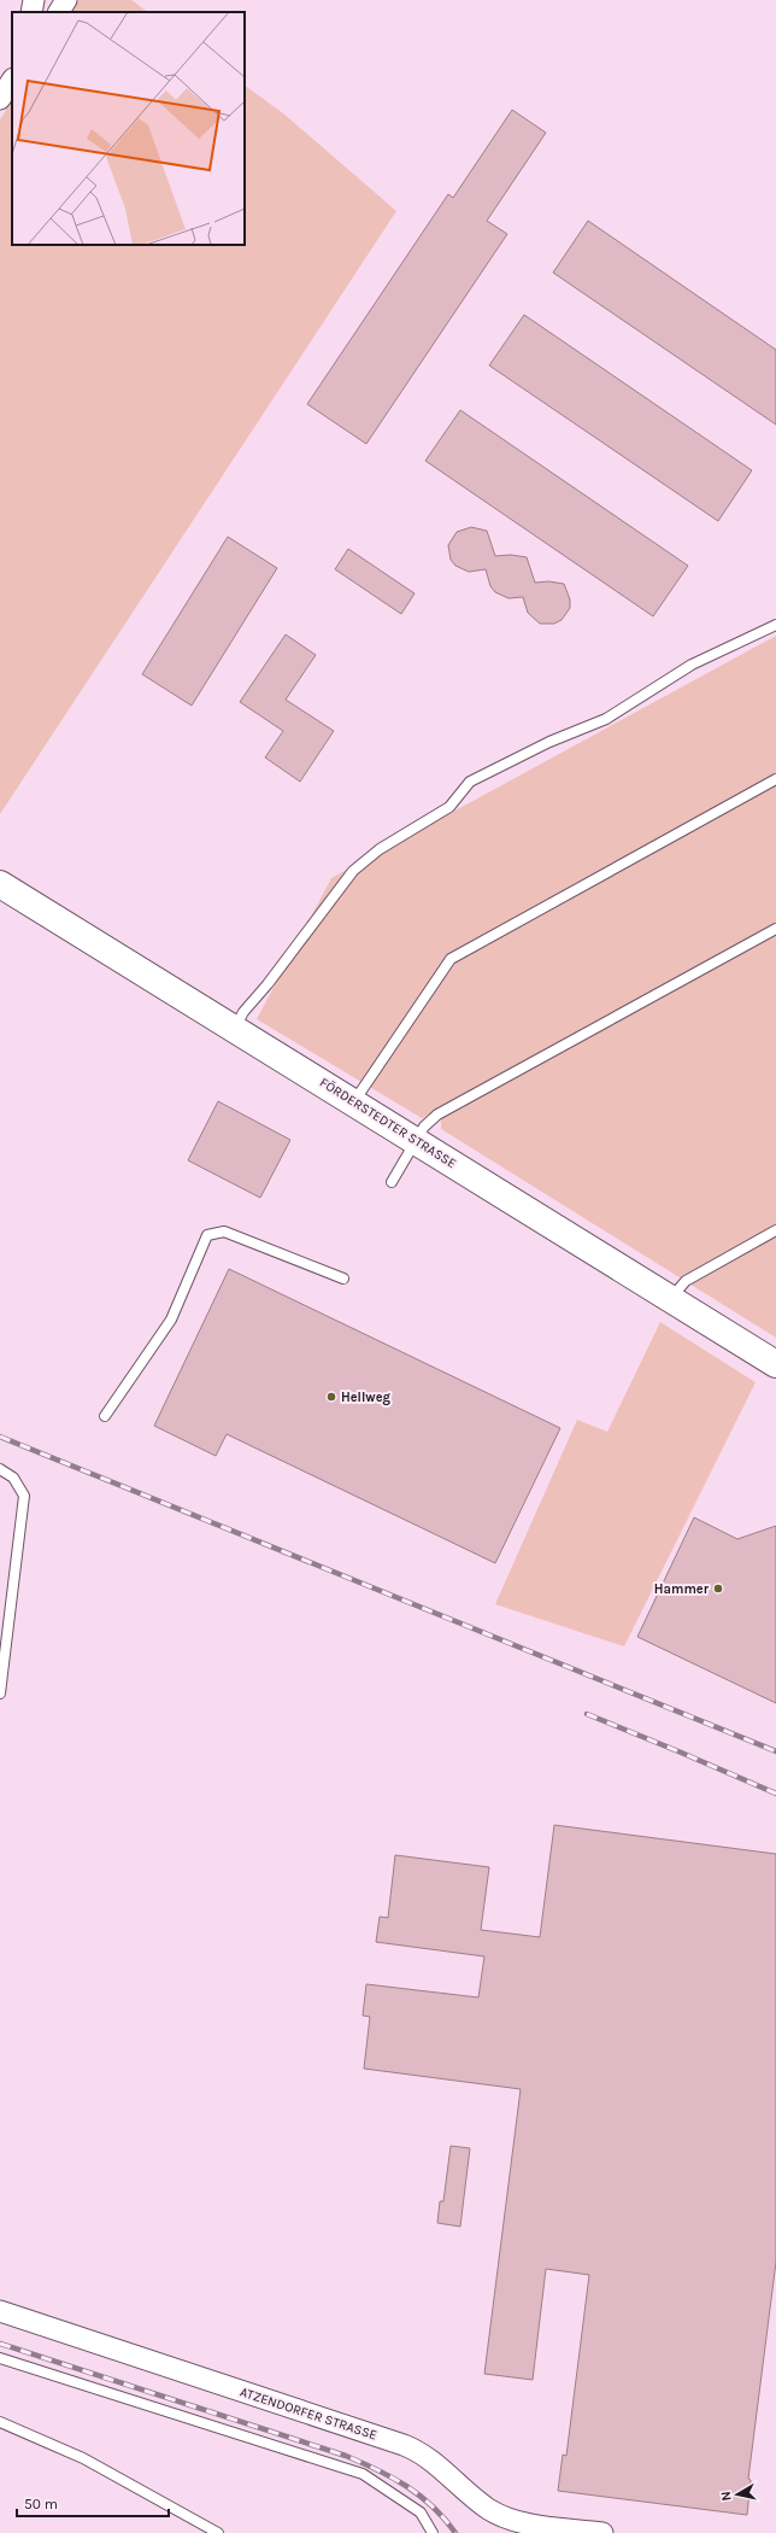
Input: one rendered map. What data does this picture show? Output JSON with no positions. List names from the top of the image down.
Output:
{
  "streets": {
    "main road": ["FÖRDERSTEDTER STRASSE"],
    "street": ["ATZENDORFER STRASSE"]
  },
  "places": ["Hellweg", "Hammer"],
  "scale_bar": "50 m",
  "north": "left"
}
